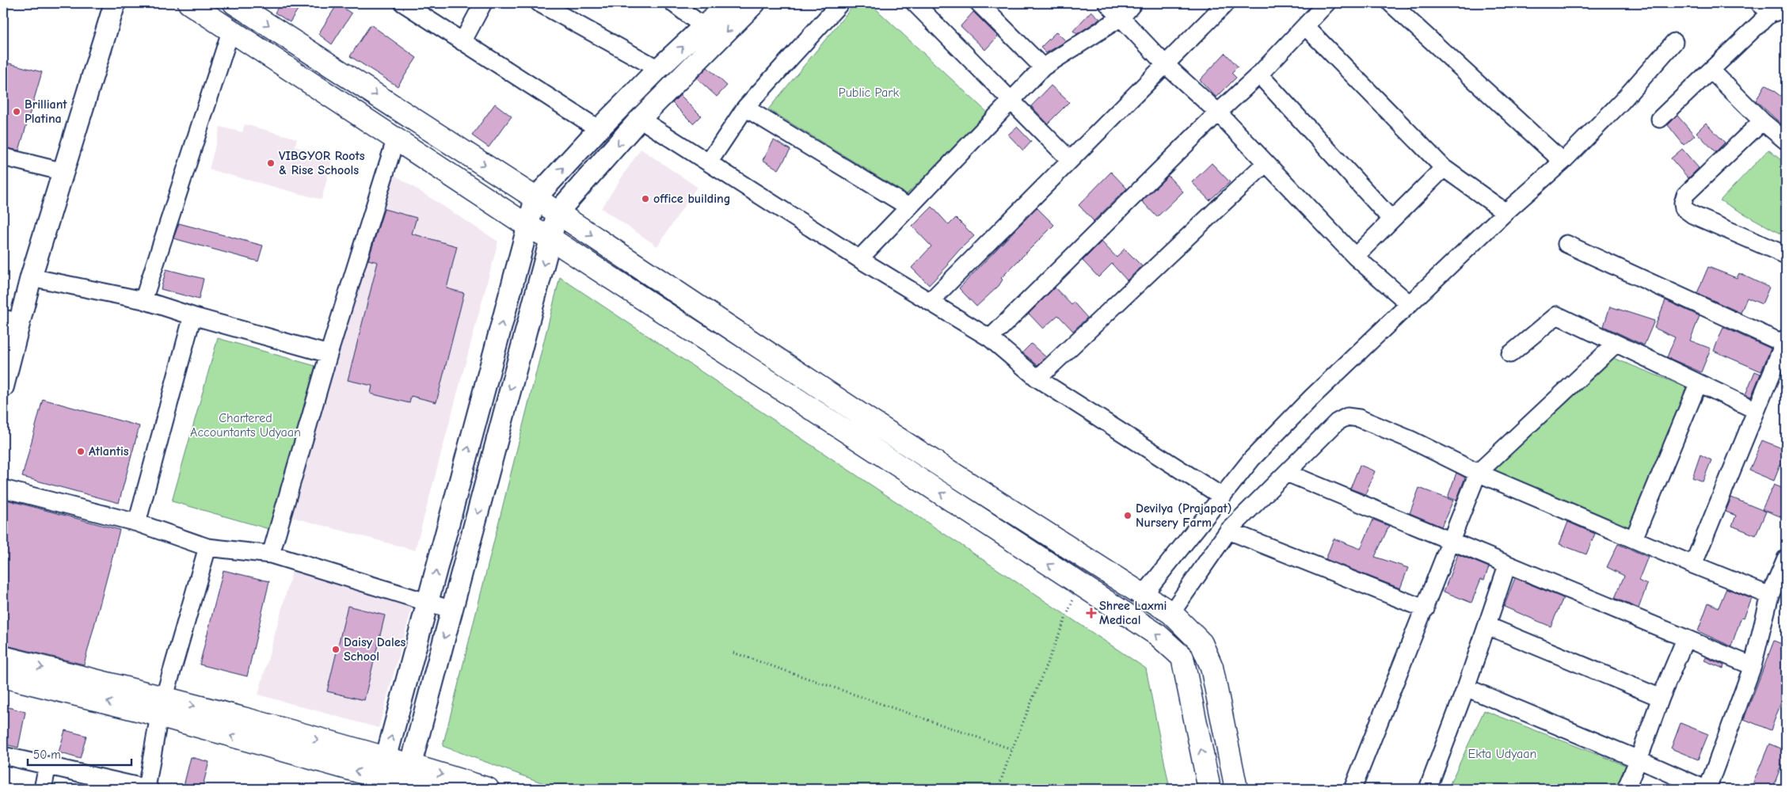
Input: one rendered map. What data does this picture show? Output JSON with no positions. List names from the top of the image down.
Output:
{
  "parks": ["Public Park", "Chartered Accountants Udyaan", "Ekta Udyaan"],
  "places": {
    "other": [
      "Brilliant Platina",
      "VIBGYOR Roots & Rise Schools",
      "office building",
      "Atlantis",
      "Devilya (Prajapat) Nursery Farm",
      "Daisy Dales School"
    ],
    "health": ["Shree Laxmi Medical"]
  },
  "scale_bar": "50 m"
}
